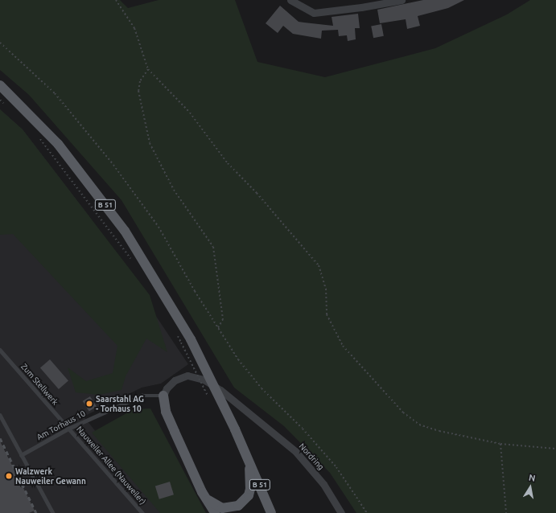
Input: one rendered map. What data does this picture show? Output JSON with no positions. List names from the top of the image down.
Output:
{
  "streets": {
    "main road": ["B 51"],
    "street": ["Nordring"],
    "lane": ["Zum Stellwerk", "Am Torhaus 10", "Nauweiler Allee (Nauweiler)"]
  },
  "crossings": [
    ["Zum Stellwerk", "Am Torhaus 10"],
    ["Zum Stellwerk", "Nauweiler Allee (Nauweiler)"],
    ["Am Torhaus 10", "Nordring"],
    ["Am Torhaus 10", "Nauweiler Allee (Nauweiler)"]
  ],
  "places": ["Saarstahl AG - Torhaus 10", "Walzwerk Nauweiler Gewann"],
  "north": "top"
}
